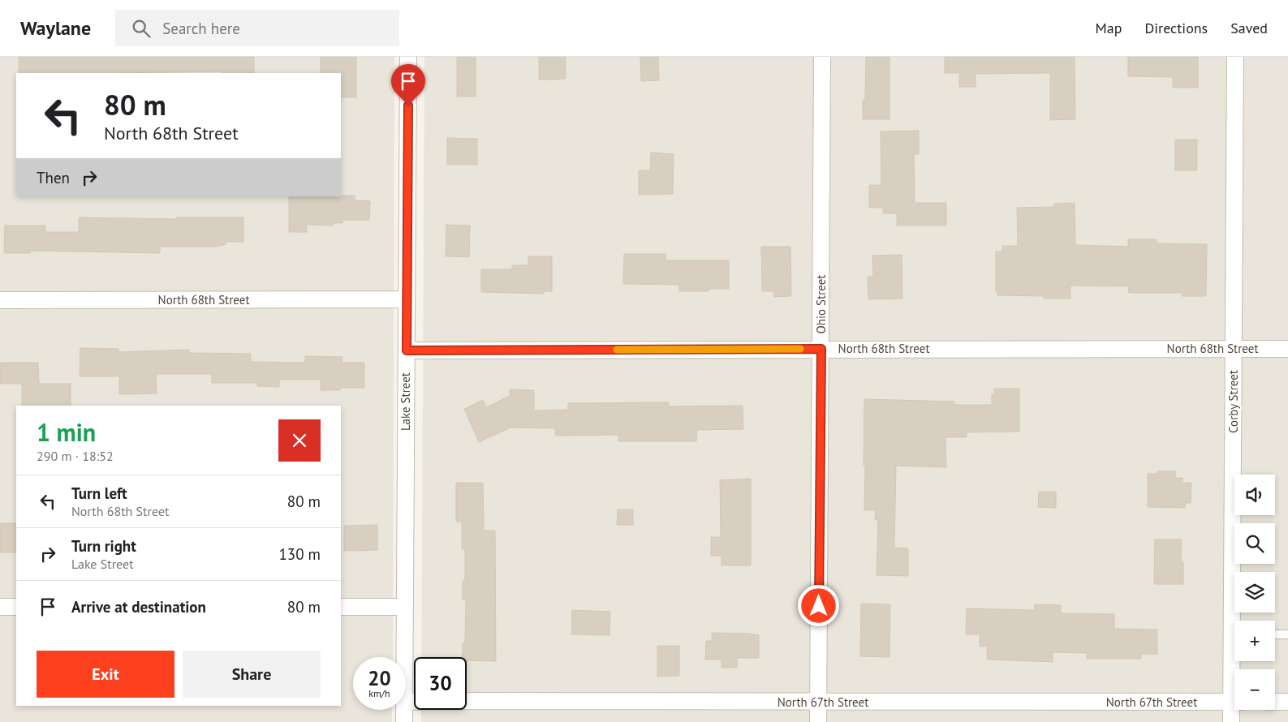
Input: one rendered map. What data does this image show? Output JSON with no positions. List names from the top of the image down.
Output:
{
  "streets": {
    "street": [
      "North 68th Street",
      "Ohio Street",
      "Lake Street",
      "Corby Street",
      "North 67th Street"
    ]
  },
  "crossings": [
    ["North 68th Street", "Ohio Street"],
    ["North 68th Street", "Lake Street"],
    ["North 68th Street", "Corby Street"],
    ["Ohio Street", "North 67th Street"]
  ],
  "page": {
    "header": "Waylane",
    "search": "Search here",
    "nav": ["Map", "Directions", "Saved"],
    "turn": ["80 m", "North 68th Street"],
    "then": "Then",
    "heading": ["1 min", "290 m · 18:52"],
    "map_buttons": ["+", "−"],
    "list": [
      {
        "name": "Turn left",
        "note": "North 68th Street",
        "value": "80 m"
      },
      {
        "name": "Turn right",
        "note": "Lake Street",
        "value": "130 m"
      },
      {
        "name": "Arrive at destination",
        "value": "80 m"
      }
    ],
    "buttons": ["Exit", "Share"],
    "speed": "20 km/h",
    "limit": "30"
  }
}
